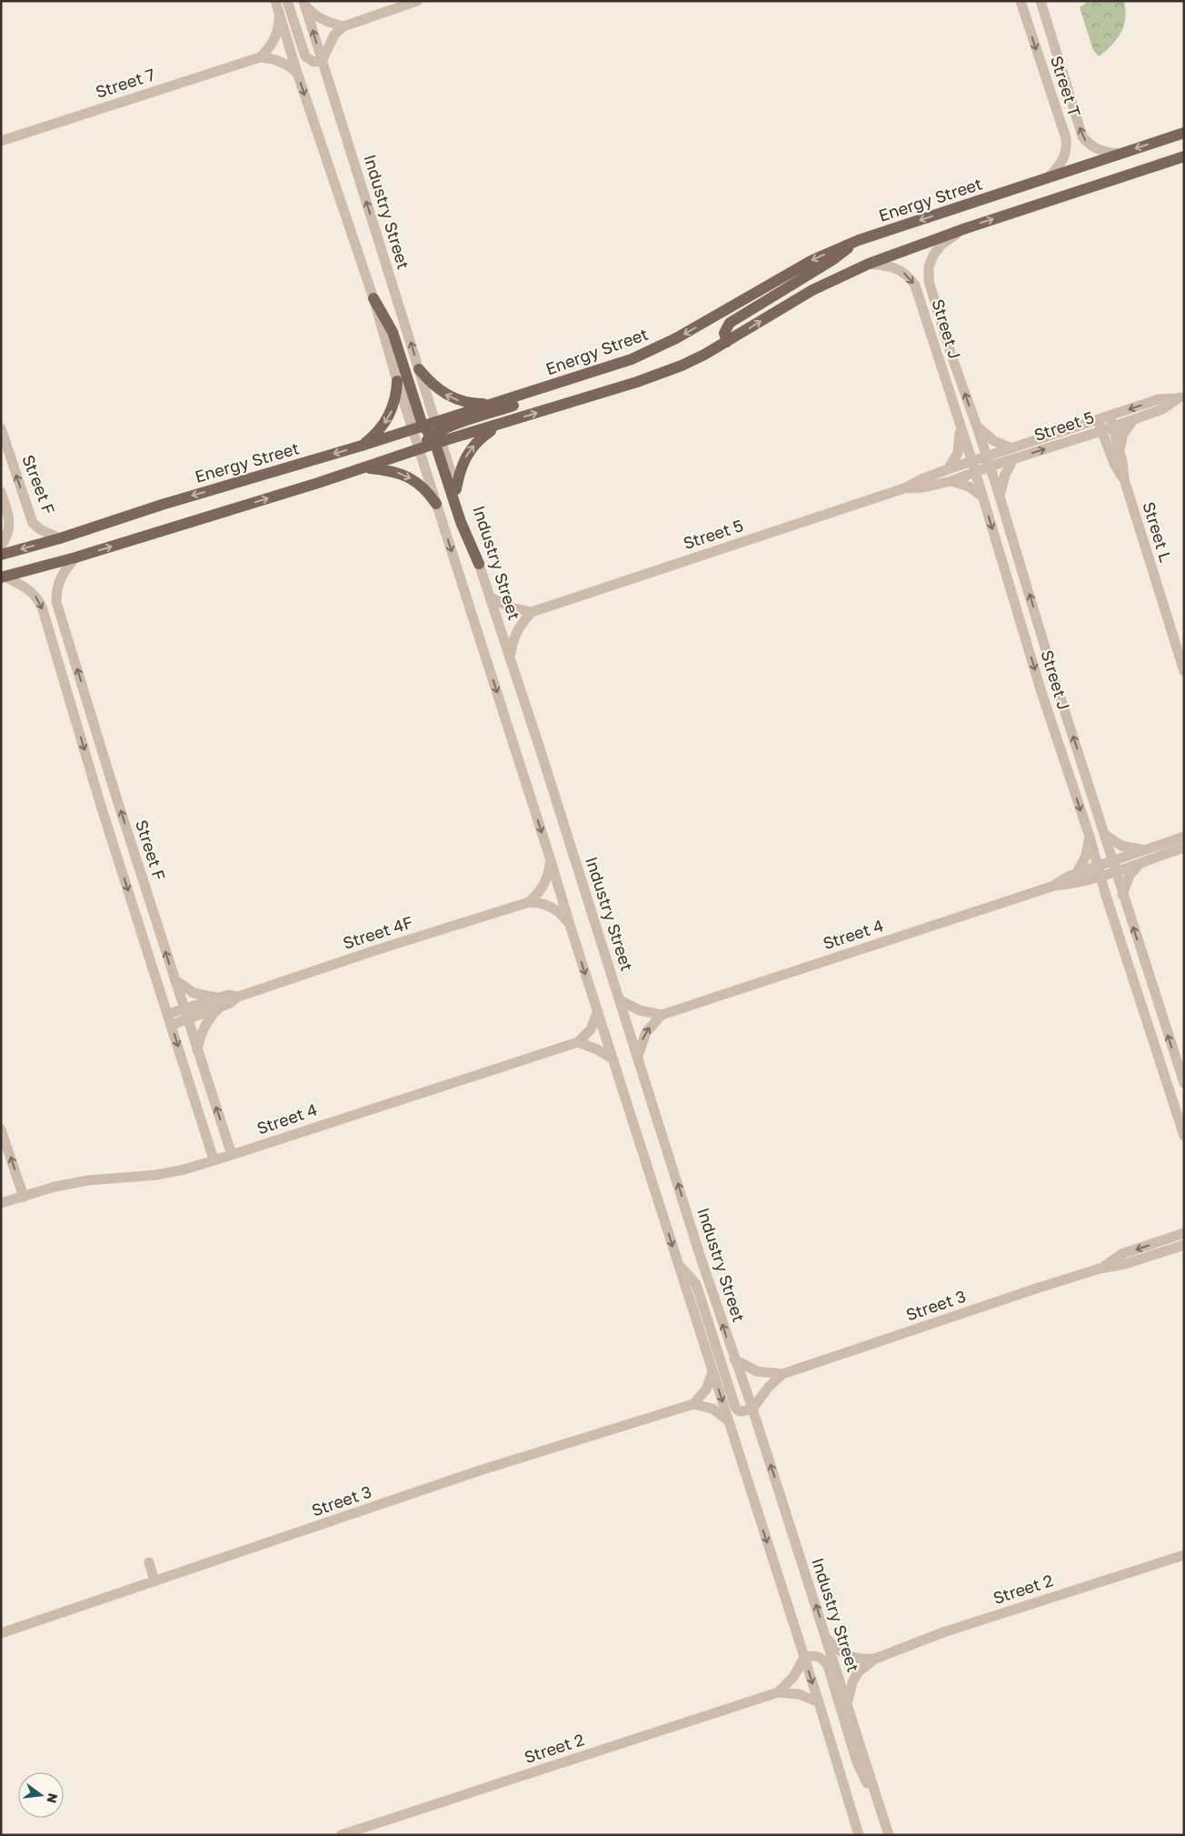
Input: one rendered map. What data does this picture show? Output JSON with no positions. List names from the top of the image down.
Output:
{
  "streets": {
    "main road": ["Energy Street"],
    "street": [
      "Street 7",
      "Street T",
      "Industry Street",
      "Street J",
      "Street 5",
      "Street F",
      "Street L",
      "Street 4F",
      "Street 4",
      "Street 3",
      "Street 2"
    ]
  },
  "crossings": [
    ["Street T", "Energy Street"],
    ["Energy Street", "Industry Street"],
    ["Energy Street", "Street J"],
    ["Energy Street", "Street F"],
    ["Industry Street", "Street 4F"],
    ["Industry Street", "Street 4"],
    ["Industry Street", "Street 3"],
    ["Industry Street", "Street 2"],
    ["Street J", "Street 5"],
    ["Street J", "Street 4"],
    ["Street 5", "Street L"],
    ["Street F", "Street 4F"],
    ["Street F", "Street 4"]
  ],
  "north": "right"
}
